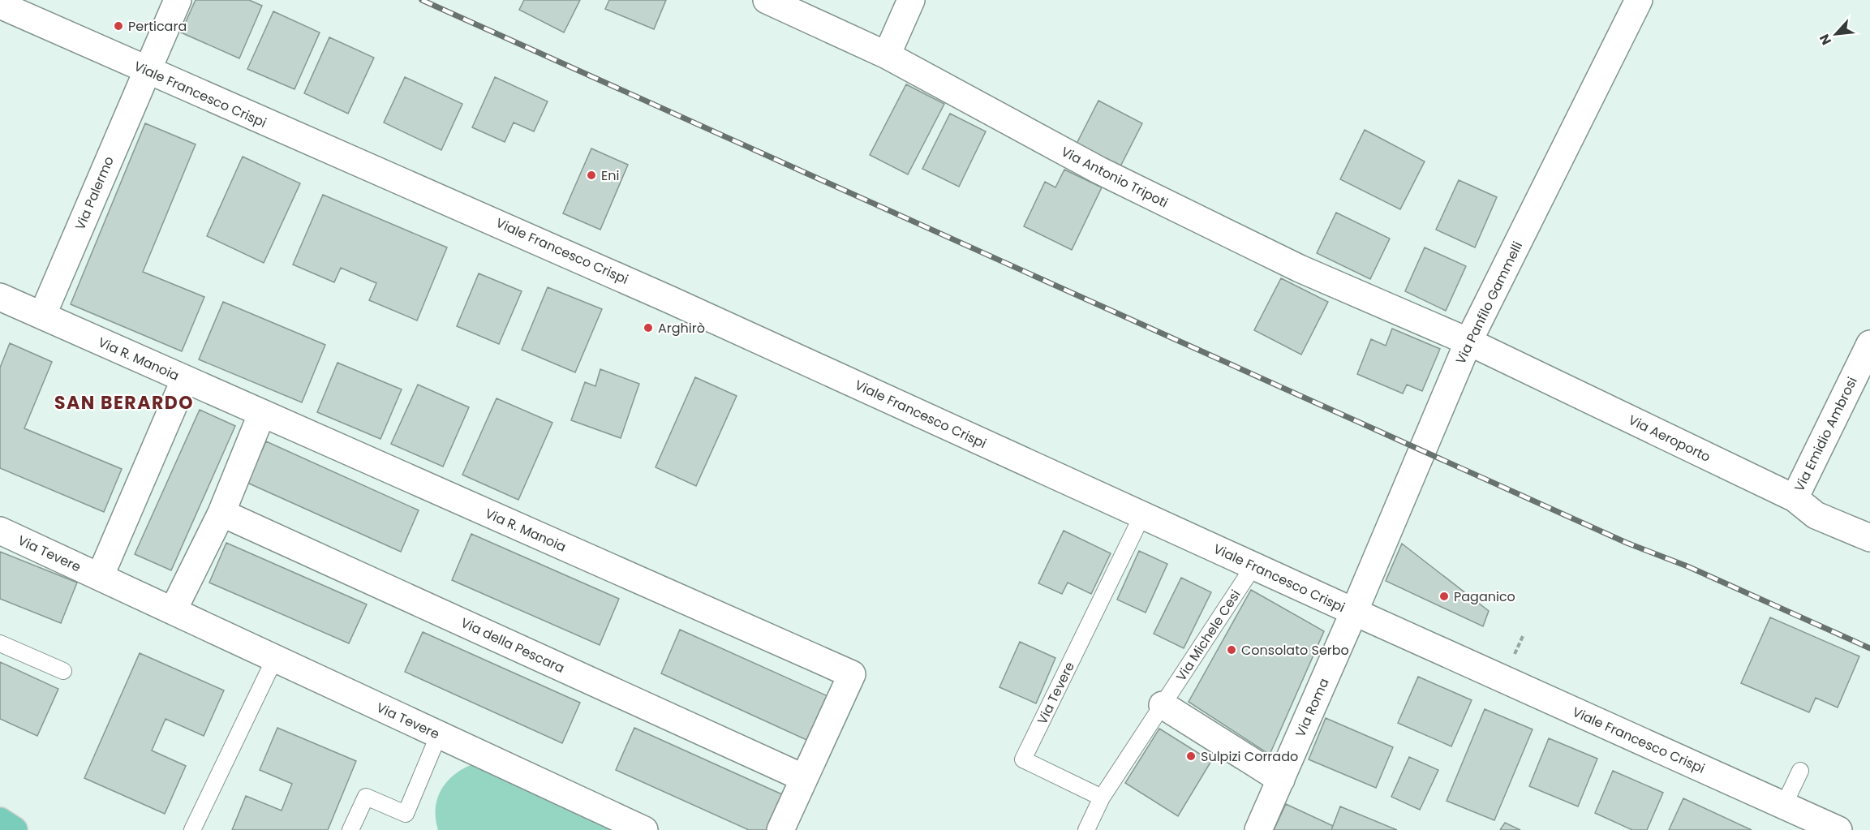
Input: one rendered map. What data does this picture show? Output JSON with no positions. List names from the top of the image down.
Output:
{
  "streets": {
    "street": [
      "Viale Francesco Crispi",
      "Via Antonio Tripoti",
      "Via Palermo",
      "Via Panfilo Gammelli",
      "Via R. Manoia",
      "Via Emidio Ambrosi",
      "Via Aeroporto",
      "Via Tevere",
      "Via della Pescara",
      "Via Roma"
    ],
    "lane": ["Via Michele Cesi"]
  },
  "crossings": [
    ["Viale Francesco Crispi", "Via Palermo"],
    ["Viale Francesco Crispi", "Via Panfilo Gammelli"],
    ["Viale Francesco Crispi", "Via Tevere"],
    ["Viale Francesco Crispi", "Via Michele Cesi"],
    ["Viale Francesco Crispi", "Via Roma"],
    ["Via Antonio Tripoti", "Via Panfilo Gammelli"],
    ["Via Antonio Tripoti", "Via Aeroporto"],
    ["Via Palermo", "Via R. Manoia"],
    ["Via Panfilo Gammelli", "Via Aeroporto"],
    ["Via Panfilo Gammelli", "Via Roma"],
    ["Via R. Manoia", "Via della Pescara"],
    ["Via Emidio Ambrosi", "Via Aeroporto"],
    ["Via Tevere", "Via Michele Cesi"]
  ],
  "districts": ["SAN BERARDO"],
  "places": [
    "Perticara",
    "Eni",
    "Arghirò",
    "Paganico",
    "Consolato Serbo",
    "Sulpizi Corrado"
  ],
  "north": "bottom left"
}
